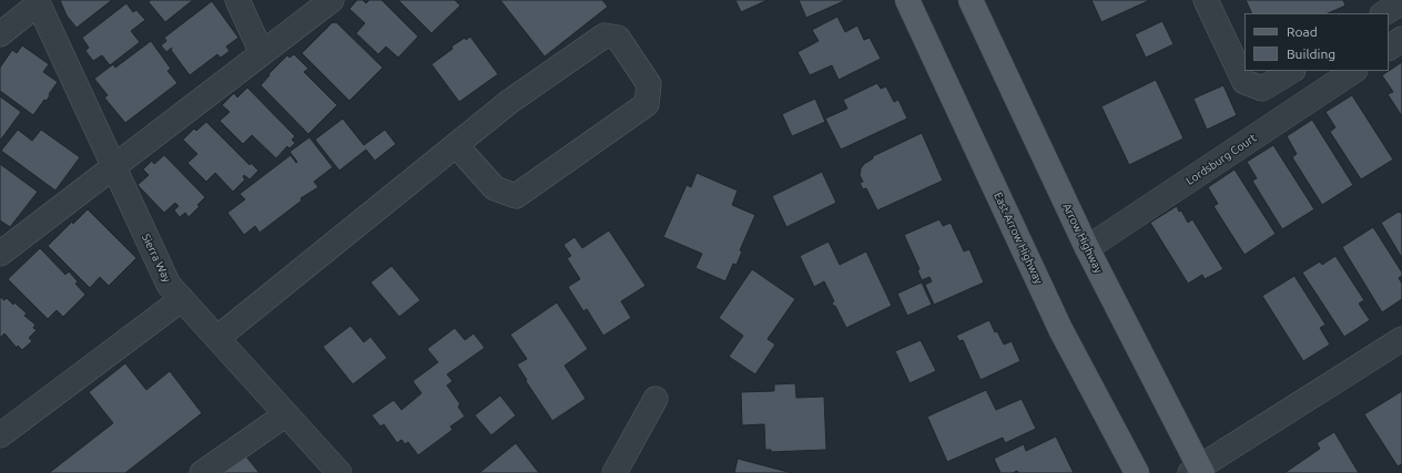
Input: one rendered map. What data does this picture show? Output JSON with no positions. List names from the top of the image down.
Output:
{
  "streets": {
    "main road": ["East Arrow Highway", "Arrow Highway"],
    "street": ["Lordsburg Court", "Sierra Way"]
  },
  "crossings": [
    ["Lordsburg Court", "Arrow Highway"]
  ],
  "legend": ["Road", "Building"]
}
